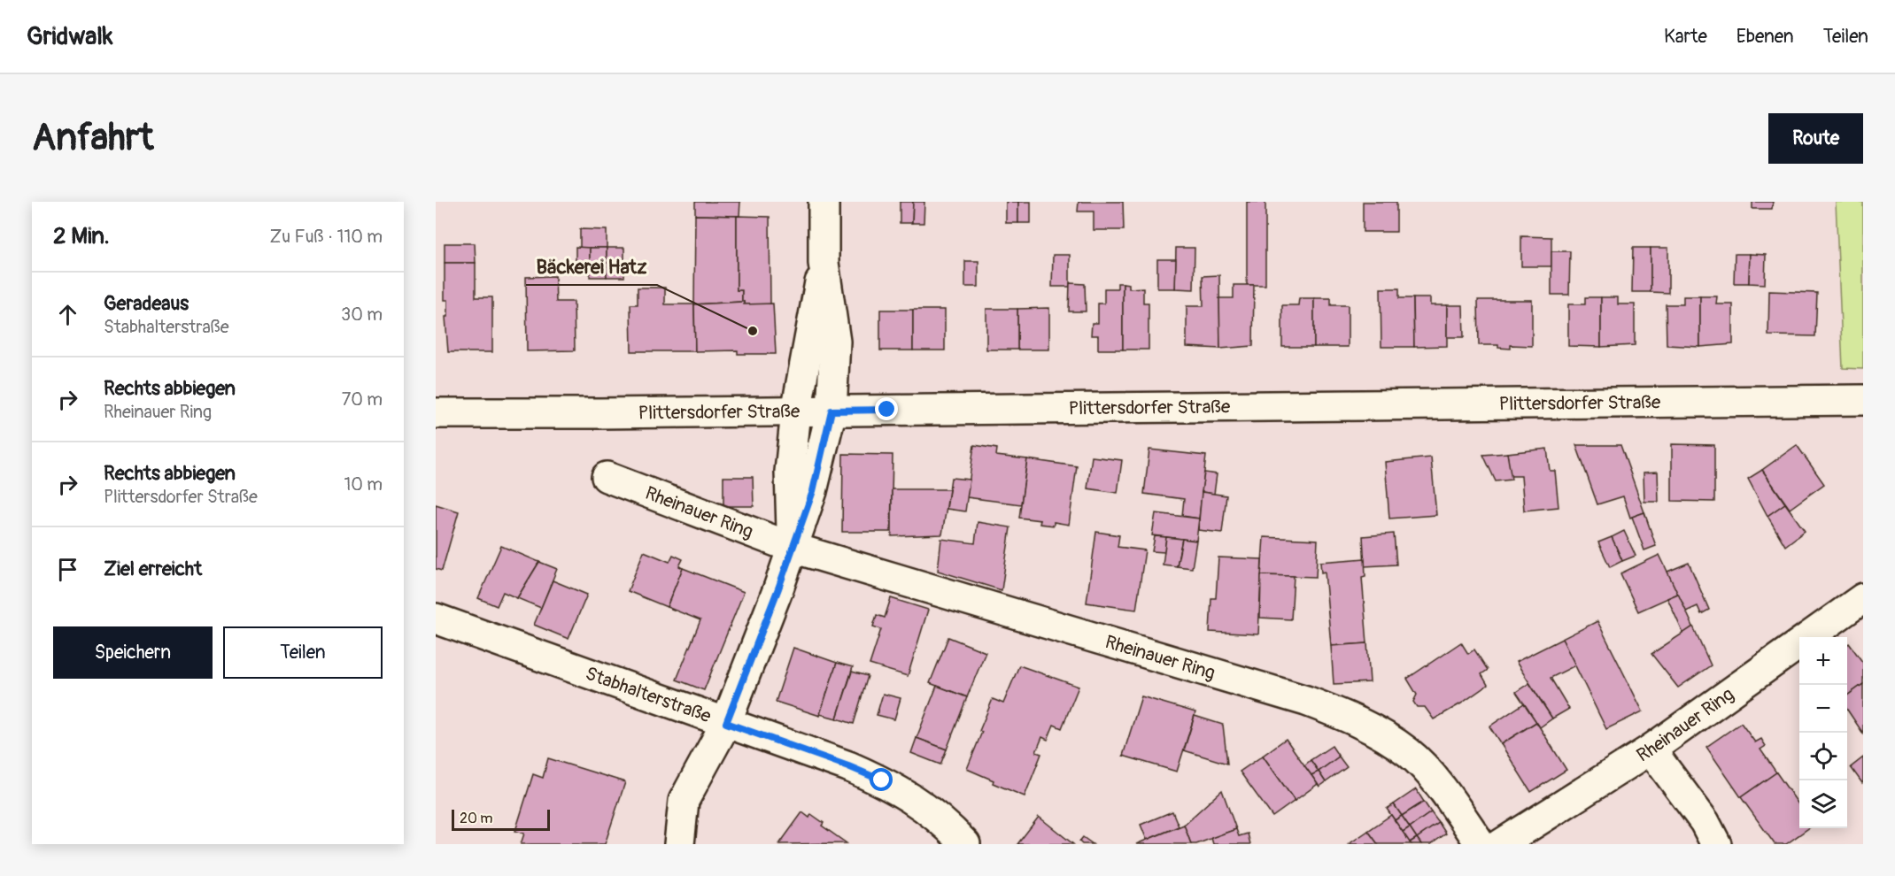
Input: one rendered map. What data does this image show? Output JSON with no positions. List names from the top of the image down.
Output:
{
  "streets": {
    "street": ["Plittersdorfer Straße", "Rheinauer Ring", "Stabhalterstraße"]
  },
  "places": ["Bäckerei Hatz"],
  "scale_bar": "20 m",
  "page": {
    "header": "Gridwalk",
    "nav": ["Karte", "Ebenen", "Teilen"],
    "buttons": [
      "Route",
      ["Speichern", "Teilen"]
    ],
    "title": "Anfahrt",
    "heading": ["2 Min.", "Zu Fuß · 110 m"],
    "list": [
      ["Geradeaus", "Stabhalterstraße", "30 m"],
      ["Rechts abbiegen", "Rheinauer Ring", "70 m"],
      ["Rechts abbiegen", "Plittersdorfer Straße", "10 m"],
      "Ziel erreicht"
    ],
    "map_buttons": ["+", "−"],
    "scale": "20 m"
  }
}
